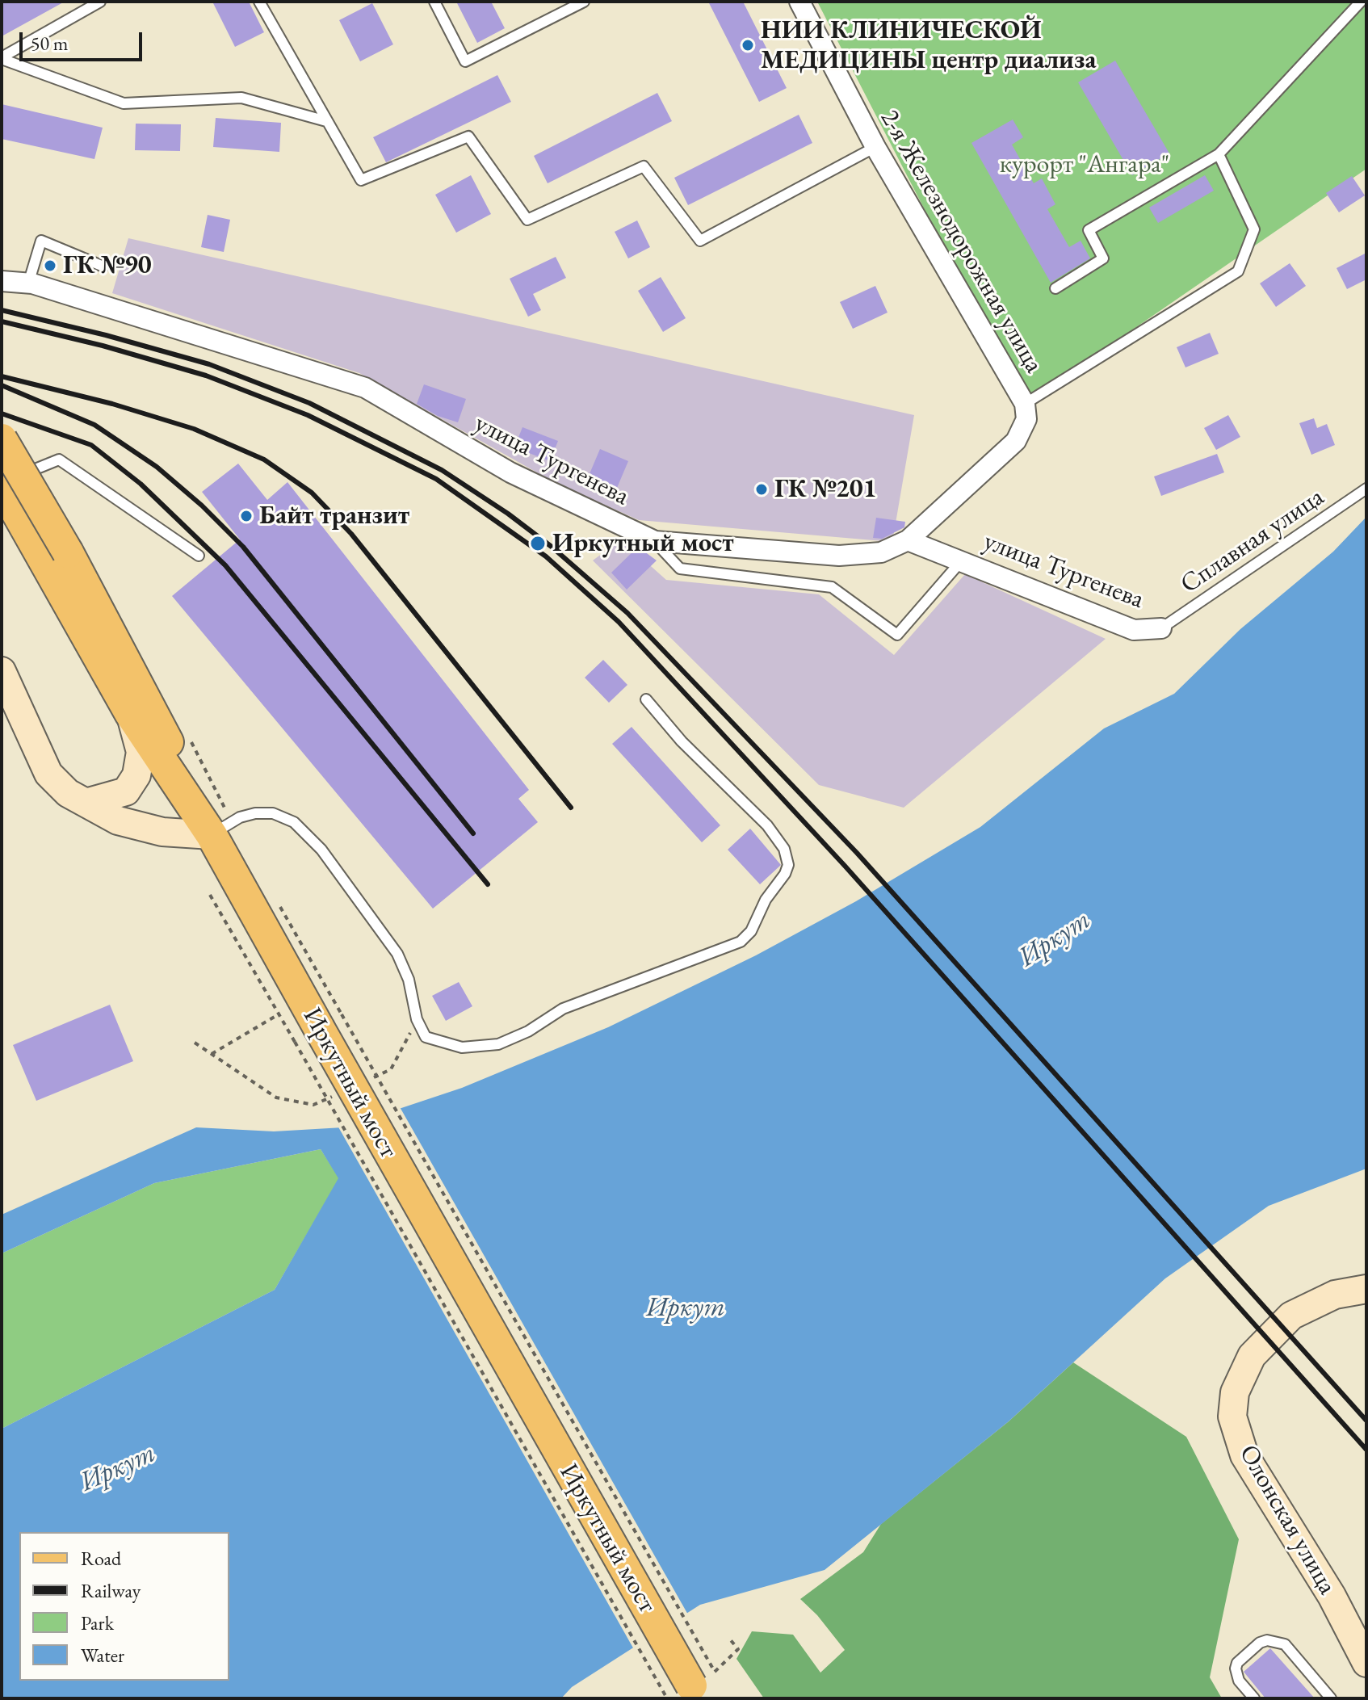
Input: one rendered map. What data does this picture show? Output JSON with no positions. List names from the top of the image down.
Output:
{
  "streets": {
    "main road": ["Иркутный мост"],
    "street": ["2-я Железнодорожная улица", "улица Тургенева", "Олонская улица"],
    "lane": ["Сплавная улица"]
  },
  "crossings": [
    ["улица Тургенева", "Сплавная улица"]
  ],
  "water": ["Иркут"],
  "parks": ["курорт \"Ангара\""],
  "places": [
    "НИИ КЛИНИЧЕСКОЙ МЕДИЦИНЫ центр диализа",
    "ГК №90",
    "ГК №201",
    "Байт транзит",
    "Иркутный мост"
  ],
  "legend": [
    "Road",
    "Railway",
    "Park",
    "Water"
  ],
  "scale_bar": "50 m"
}
